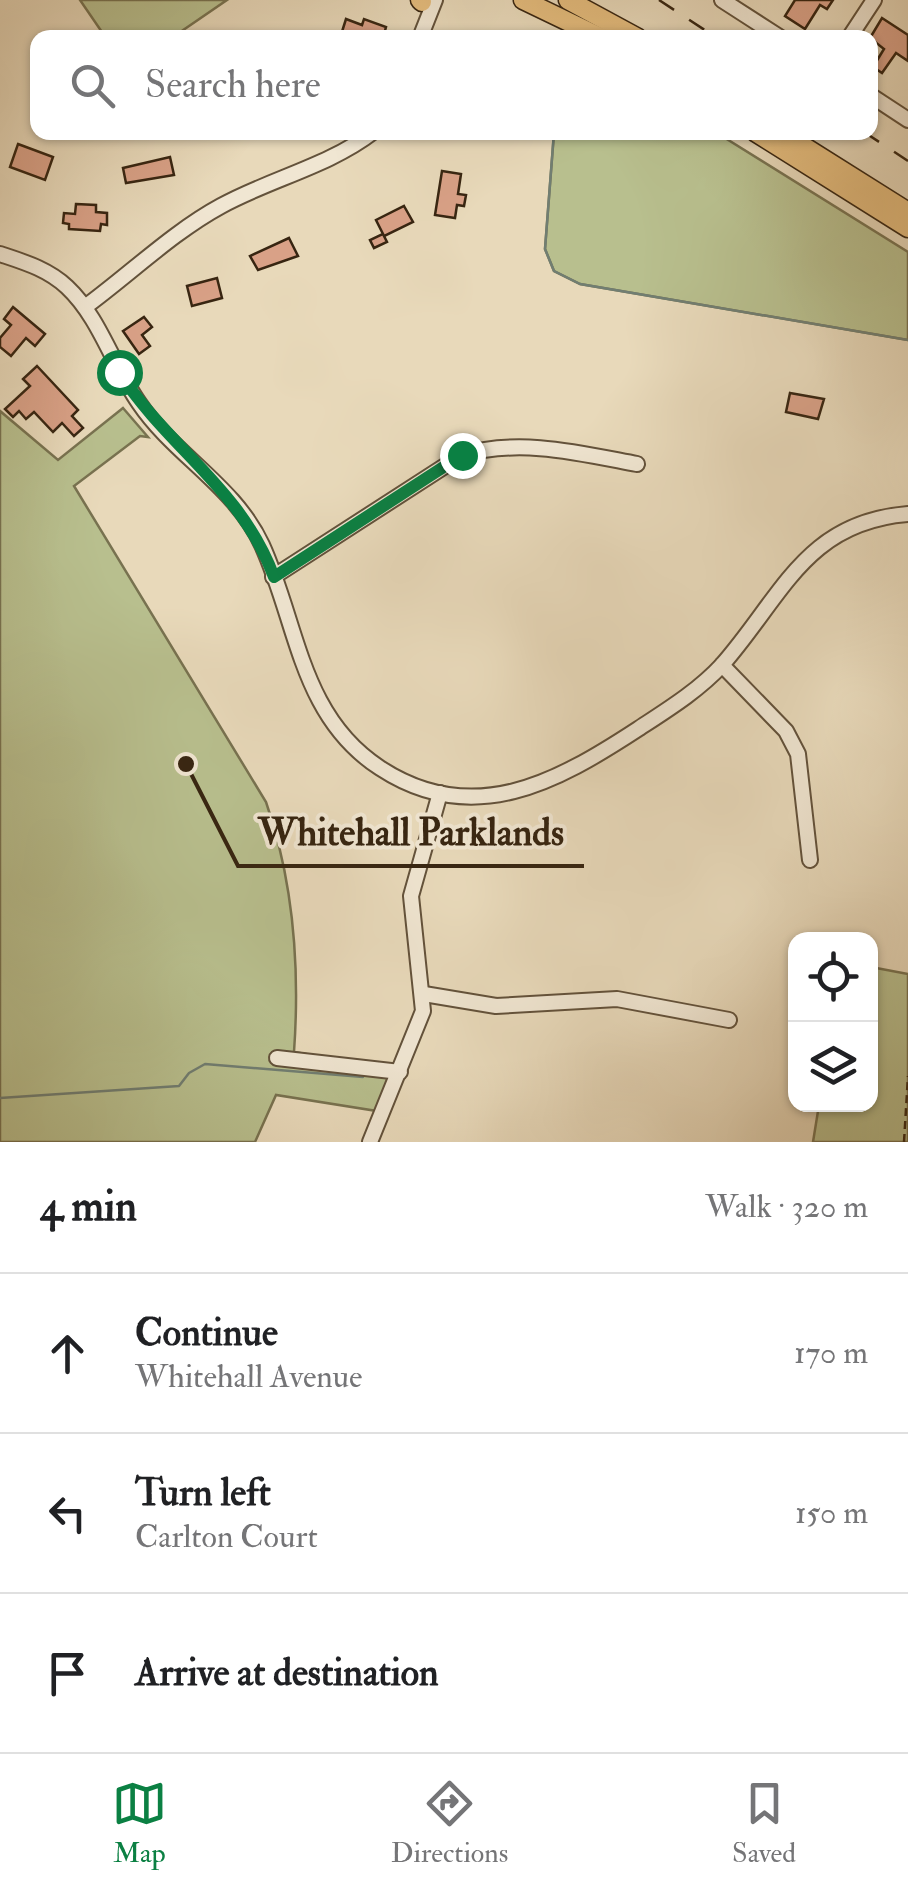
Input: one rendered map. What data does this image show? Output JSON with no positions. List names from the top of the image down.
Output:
{
  "places": ["Whitehall Parklands"],
  "page": {
    "search": "Search here",
    "heading": ["4 min", "Walk · 320 m"],
    "list": [
      ["Continue", "Whitehall Avenue", "170 m"],
      ["Turn left", "Carlton Court", "150 m"],
      "Arrive at destination"
    ],
    "nav": ["Map", "Directions", "Saved"]
  }
}
